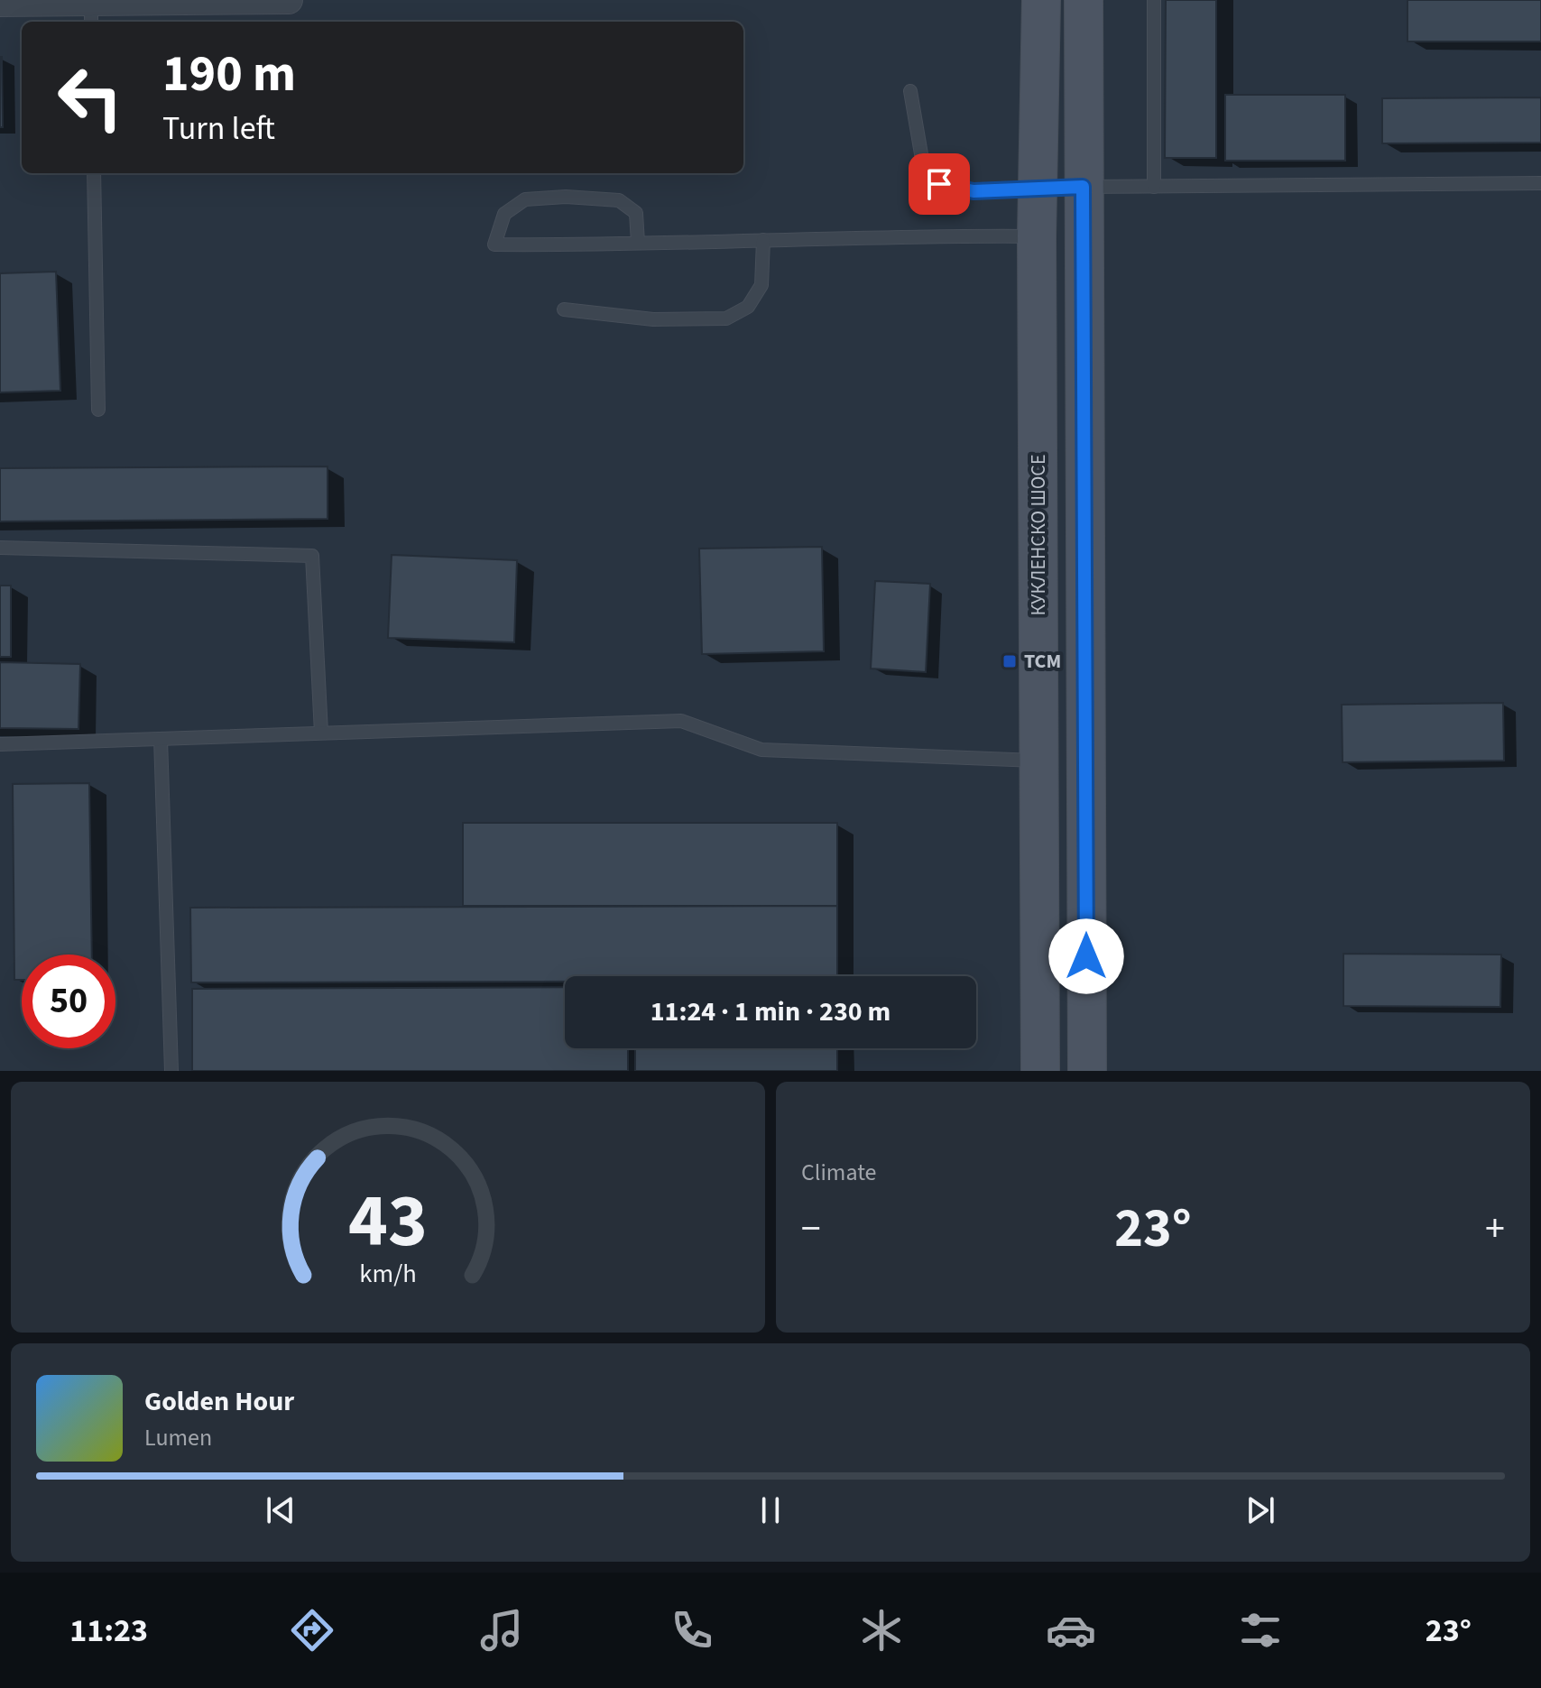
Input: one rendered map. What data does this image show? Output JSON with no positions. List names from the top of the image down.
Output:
{
  "streets": {
    "main road": ["КУКЛЕНСКО ШОСЕ"]
  },
  "places": {
    "transit": ["ТСМ"]
  },
  "page": {
    "turn": ["190 m", "Turn left"],
    "limit": "50",
    "trip": "11:24 · 1 min · 230 m",
    "tile": "Climate",
    "heat": ["−", "23°", "+"],
    "song": ["Golden Hour", "Lumen"],
    "tabs": ["11:23", "23°"],
    "gauge": ["43", "km/h"]
  }
}
